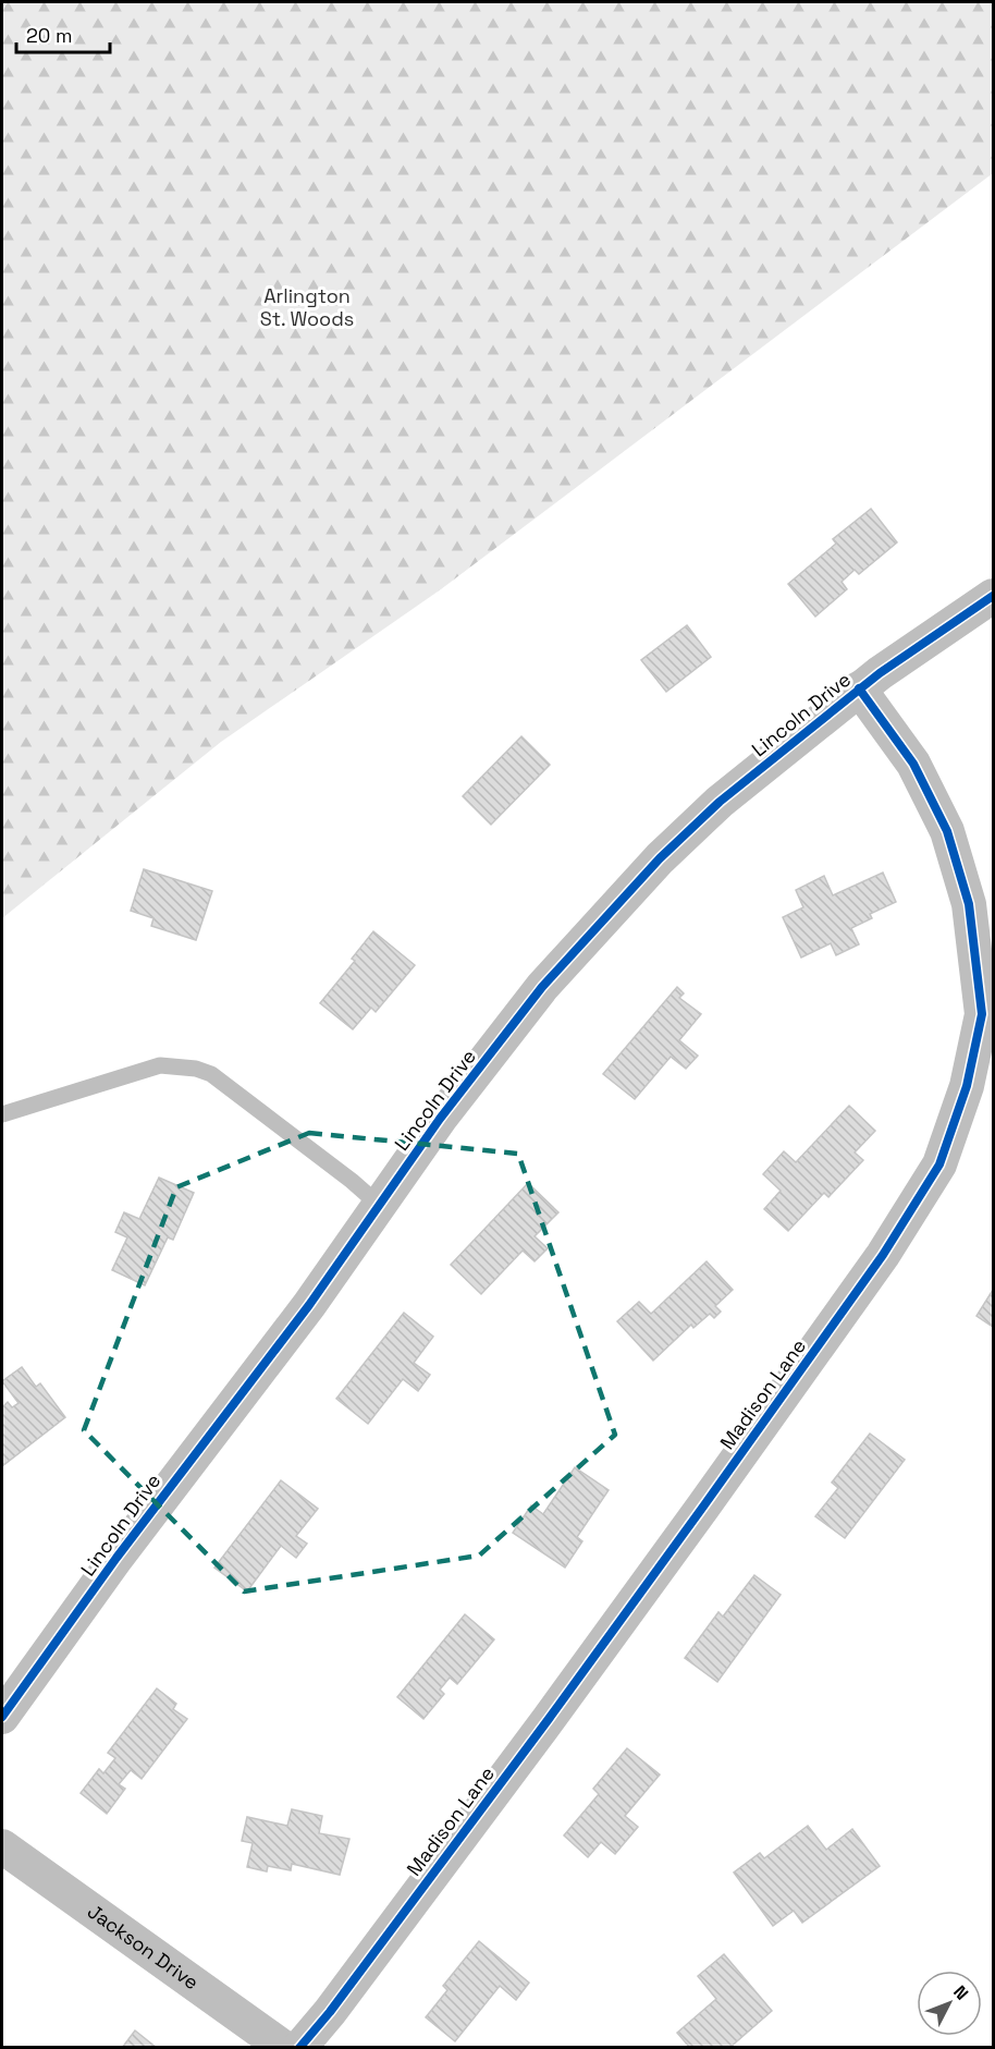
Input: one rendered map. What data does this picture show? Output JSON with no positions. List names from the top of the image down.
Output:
{
  "streets": {
    "street": ["Lincoln Drive", "Madison Lane", "Jackson Drive"]
  },
  "crossings": [
    ["Lincoln Drive", "Madison Lane"]
  ],
  "parks": ["Arlington St. Woods"],
  "scale_bar": "20 m",
  "north": "top right"
}
